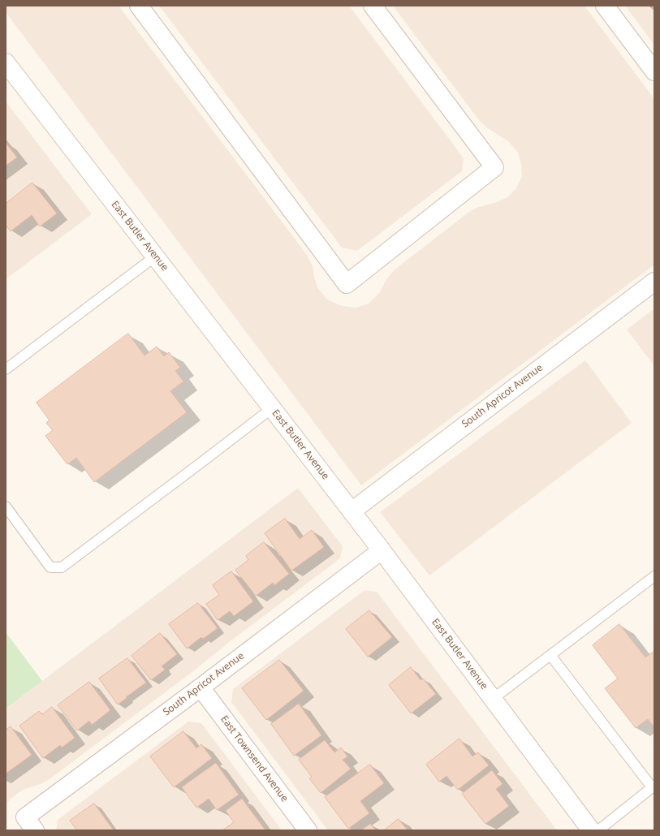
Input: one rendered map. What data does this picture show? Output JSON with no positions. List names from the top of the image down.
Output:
{
  "streets": {
    "street": ["East Butler Avenue", "South Apricot Avenue", "East Townsend Avenue"]
  },
  "crossings": [
    ["East Butler Avenue", "South Apricot Avenue"],
    ["South Apricot Avenue", "East Townsend Avenue"]
  ]
}
